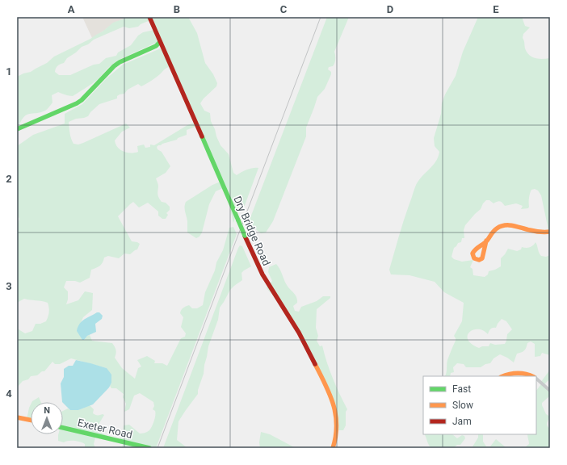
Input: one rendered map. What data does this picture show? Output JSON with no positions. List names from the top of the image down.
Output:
{
  "streets": {
    "street": ["Dry Bridge Road", "Exeter Road"]
  },
  "legend": ["Fast", "Slow", "Jam"],
  "north": "top",
  "grid": {
    "columns": [
      "A",
      "B",
      "C",
      "D",
      "E"
    ],
    "rows": [
      "1",
      "2",
      "3",
      "4"
    ]
  }
}
